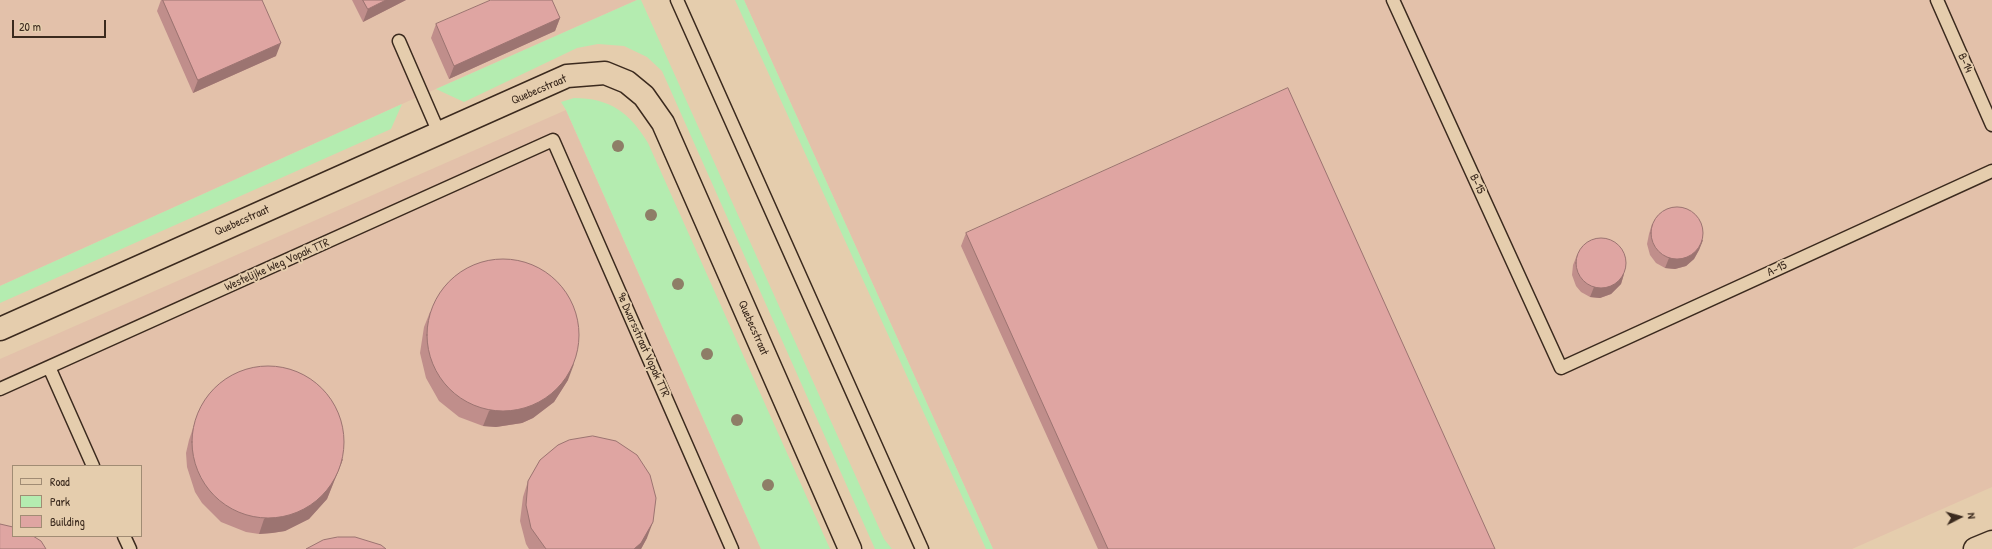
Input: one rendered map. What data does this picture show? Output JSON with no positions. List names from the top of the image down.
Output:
{
  "streets": {
    "street": ["Quebecstraat"],
    "lane": [
      "B-14",
      "B-15",
      "Westelijke Weg Vopak TTR",
      "A-15",
      "9e Dwarsstraat Vopak TTR"
    ]
  },
  "crossings": [
    ["B-15", "A-15"],
    ["Westelijke Weg Vopak TTR", "9e Dwarsstraat Vopak TTR"]
  ],
  "legend": ["Road", "Park", "Building"],
  "scale_bar": "20 m",
  "north": "right"
}
